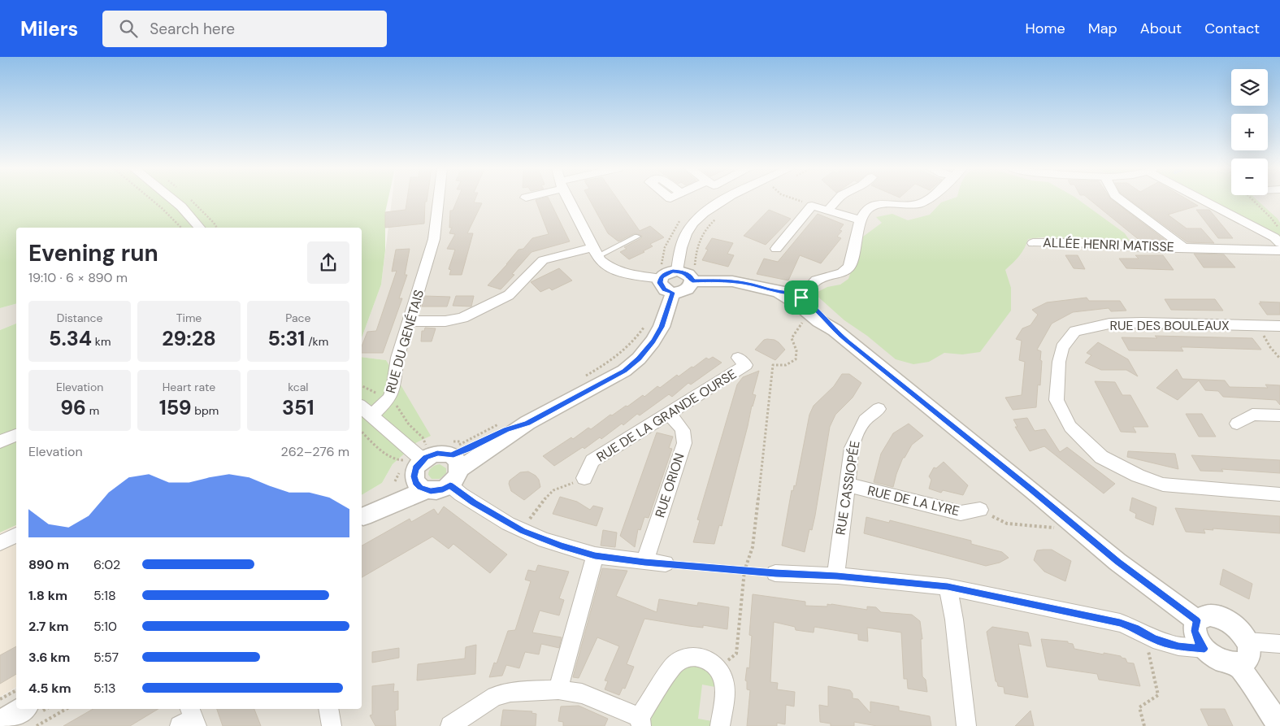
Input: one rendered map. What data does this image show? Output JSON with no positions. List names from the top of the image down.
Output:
{
  "streets": {
    "street": [
      "ALLÉE HENRI MATISSE",
      "RUE DES BOULEAUX",
      "RUE DU GENÉTAIS",
      "RUE DE LA GRANDE OURSE",
      "RUE ORION",
      "RUE CASSIOPÉE",
      "RUE DE LA LYRE"
    ]
  },
  "crossings": [
    ["RUE DE LA GRANDE OURSE", "RUE ORION"],
    ["RUE CASSIOPÉE", "RUE DE LA LYRE"]
  ],
  "page": {
    "header": "Milers",
    "search": "Search here",
    "nav": [
      "Home",
      "Map",
      "About",
      "Contact"
    ],
    "map_buttons": ["+", "−"],
    "heading": ["Evening run", "19:10 · 6 × 890 m"],
    "stats": [
      ["Distance", "5.34 km"],
      ["Time", "29:28"],
      ["Pace", "5:31 /km"],
      ["Elevation", "96 m"],
      ["Heart rate", "159 bpm"],
      ["kcal", "351"]
    ],
    "chart": ["Elevation", "262–276 m"],
    "list": [
      {
        "name": "890 m",
        "note": "6:02"
      },
      {
        "name": "1.8 km",
        "note": "5:18"
      },
      {
        "name": "2.7 km",
        "note": "5:10"
      },
      {
        "name": "3.6 km",
        "note": "5:57"
      },
      {
        "name": "4.5 km",
        "note": "5:13"
      }
    ]
  }
}
